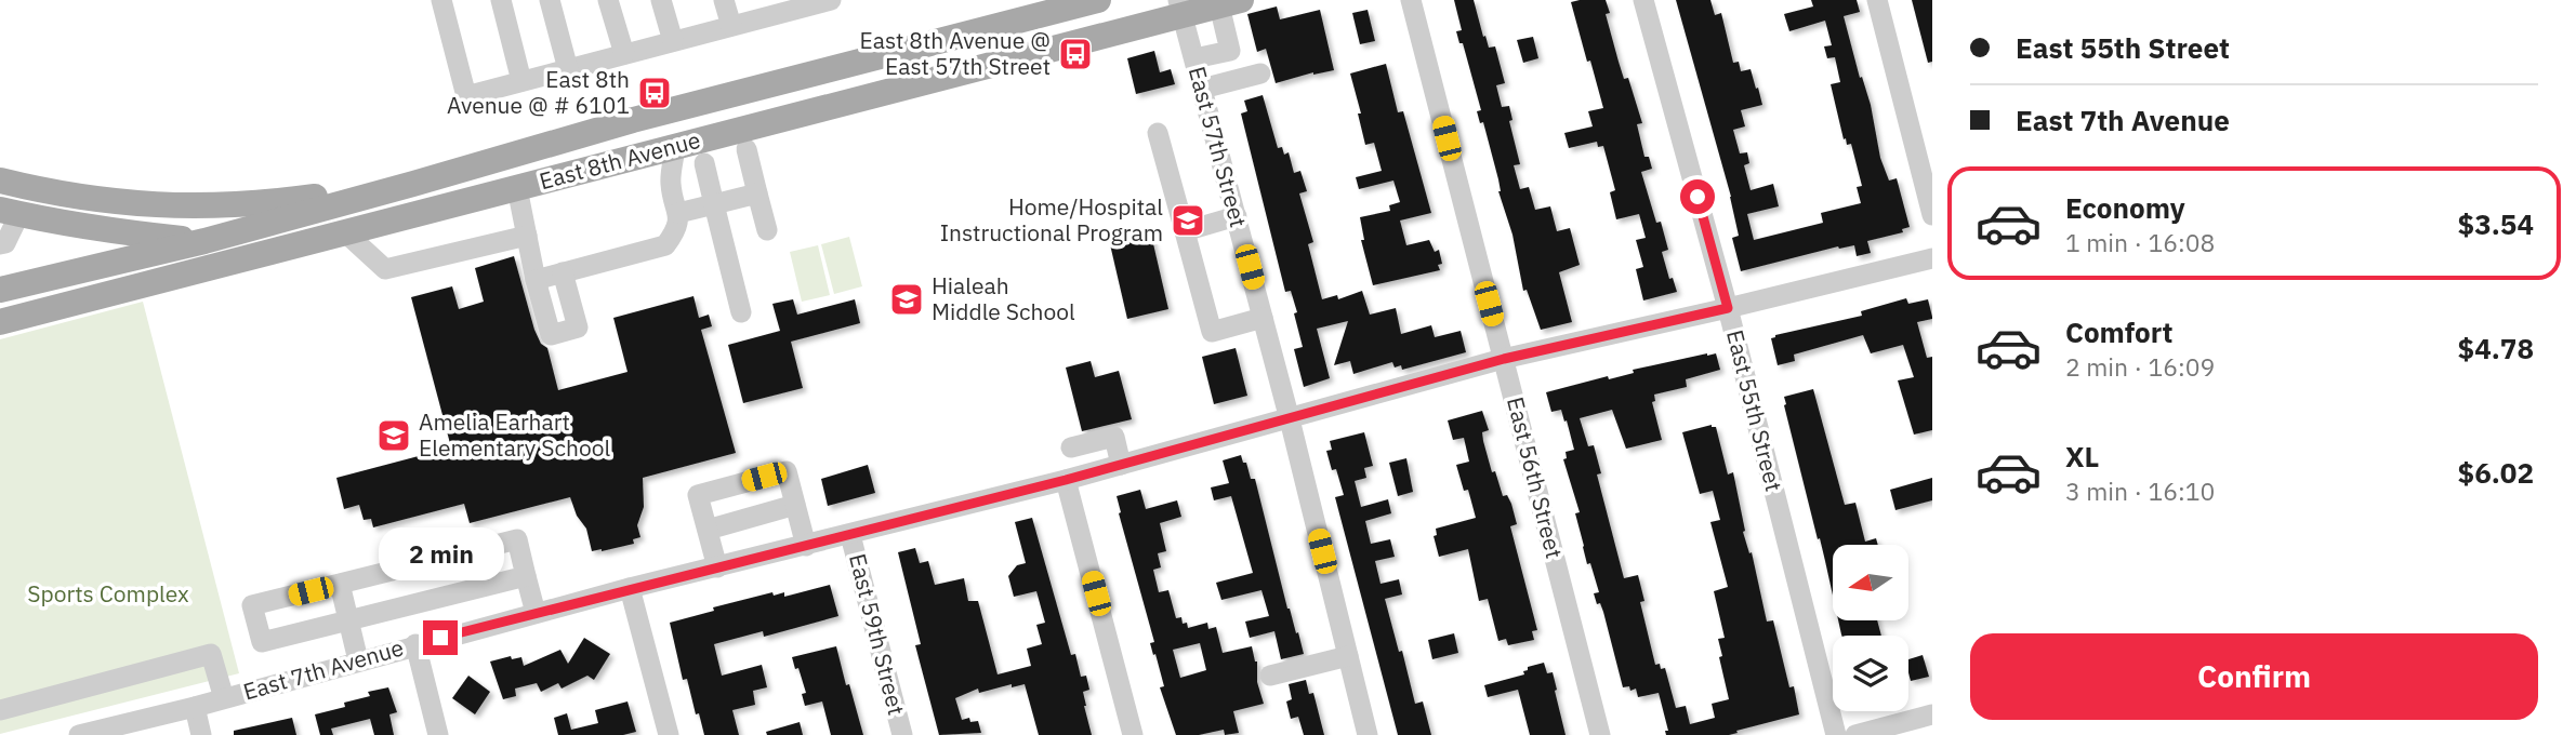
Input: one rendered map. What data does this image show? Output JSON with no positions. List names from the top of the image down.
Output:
{
  "streets": {
    "main road": ["East 8th Avenue"],
    "street": [
      "East 57th Street",
      "East 55th Street",
      "East 56th Street",
      "East 59th Street",
      "East 7th Avenue"
    ]
  },
  "crossings": [
    ["East 57th Street", "East 8th Avenue"],
    ["East 57th Street", "East 7th Avenue"],
    ["East 55th Street", "East 7th Avenue"],
    ["East 56th Street", "East 7th Avenue"],
    ["East 59th Street", "East 7th Avenue"]
  ],
  "parks": ["Sports Complex"],
  "places": {
    "bus stop": ["East 8th Avenue @ East 57th Street", "East 8th Avenue @ # 6101"],
    "school or university": ["Home/Hospital Instructional Program", "Hialeah Middle School", "Amelia Earhart Elementary School"]
  },
  "north": "left",
  "page": {
    "banner": ["East 55th Street", "East 7th Avenue"],
    "list": [
      {
        "name": "Economy",
        "note": "1 min · 16:08",
        "value": "$3.54"
      },
      {
        "name": "Comfort",
        "note": "2 min · 16:09",
        "value": "$4.78"
      },
      {
        "name": "XL",
        "note": "3 min · 16:10",
        "value": "$6.02"
      }
    ],
    "bubble": "2 min",
    "buttons": "Confirm"
  }
}
